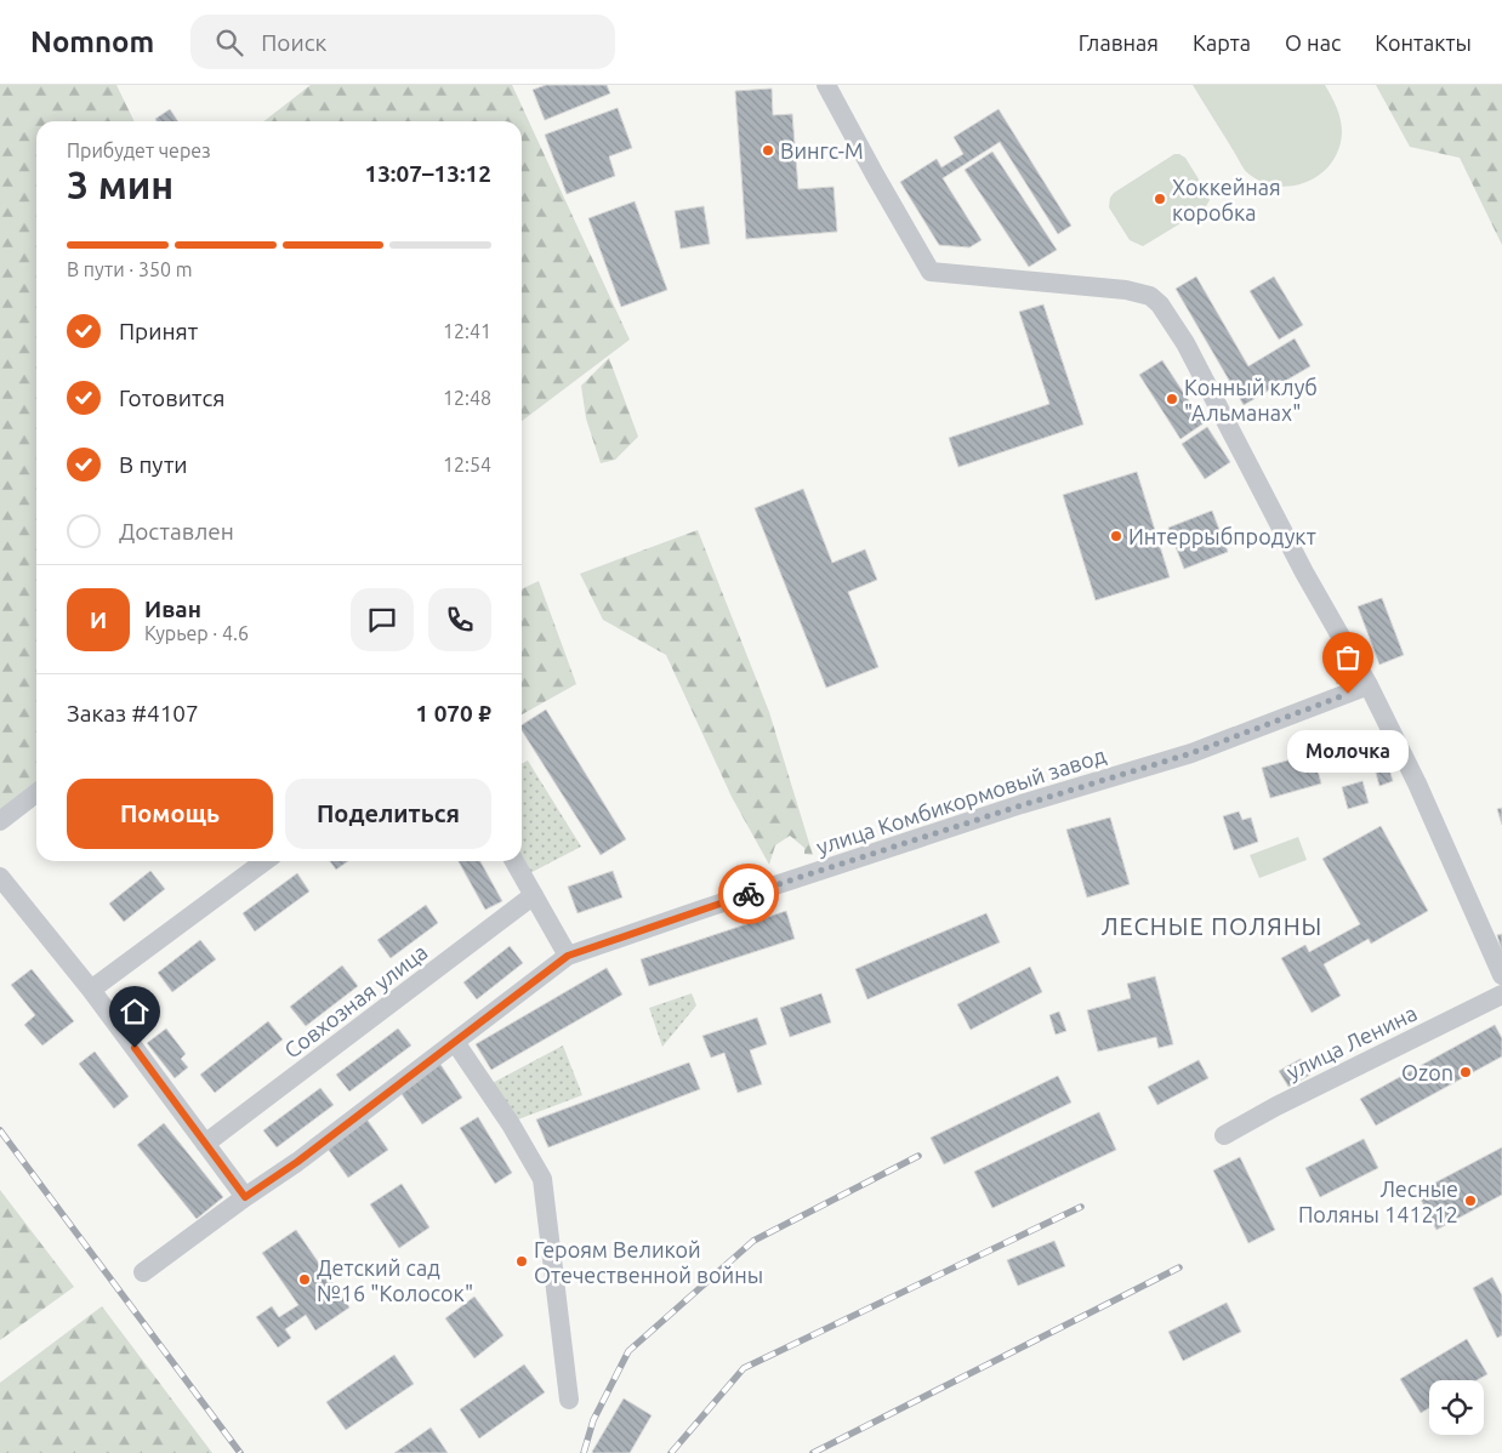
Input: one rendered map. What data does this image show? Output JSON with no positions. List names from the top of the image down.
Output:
{
  "streets": {
    "street": ["улица Комбикормовый завод", "Совхозная улица", "улица Ленина"]
  },
  "districts": ["ЛЕСНЫЕ ПОЛЯНЫ"],
  "places": [
    "Вингс-М",
    "Хоккейная коробка",
    "Конный клуб \"Альманах\"",
    "Интеррыбпродукт",
    "Молочка",
    "Ozon",
    "Лесные Поляны 141212",
    "Героям Великой Отечественной войны",
    "Детский сад №16 \"Колосок\""
  ],
  "page": {
    "header": "Nomnom",
    "search": "Поиск",
    "nav": [
      "Главная",
      "Карта",
      "О нас",
      "Контакты"
    ],
    "heading": ["3 мин", "Прибудет через", "13:07–13:12"],
    "panel": [
      "Иван",
      "Курьер · 4.6",
      "Заказ #4107",
      "1 070 ₽"
    ],
    "bar": "В пути · 350 m",
    "list": [
      ["Принят", "12:41"],
      ["Готовится", "12:48"],
      ["В пути", "12:54"],
      "Доставлен"
    ],
    "round": "И",
    "bubble": "Молочка",
    "buttons": ["Помощь", "Поделиться"]
  }
}
